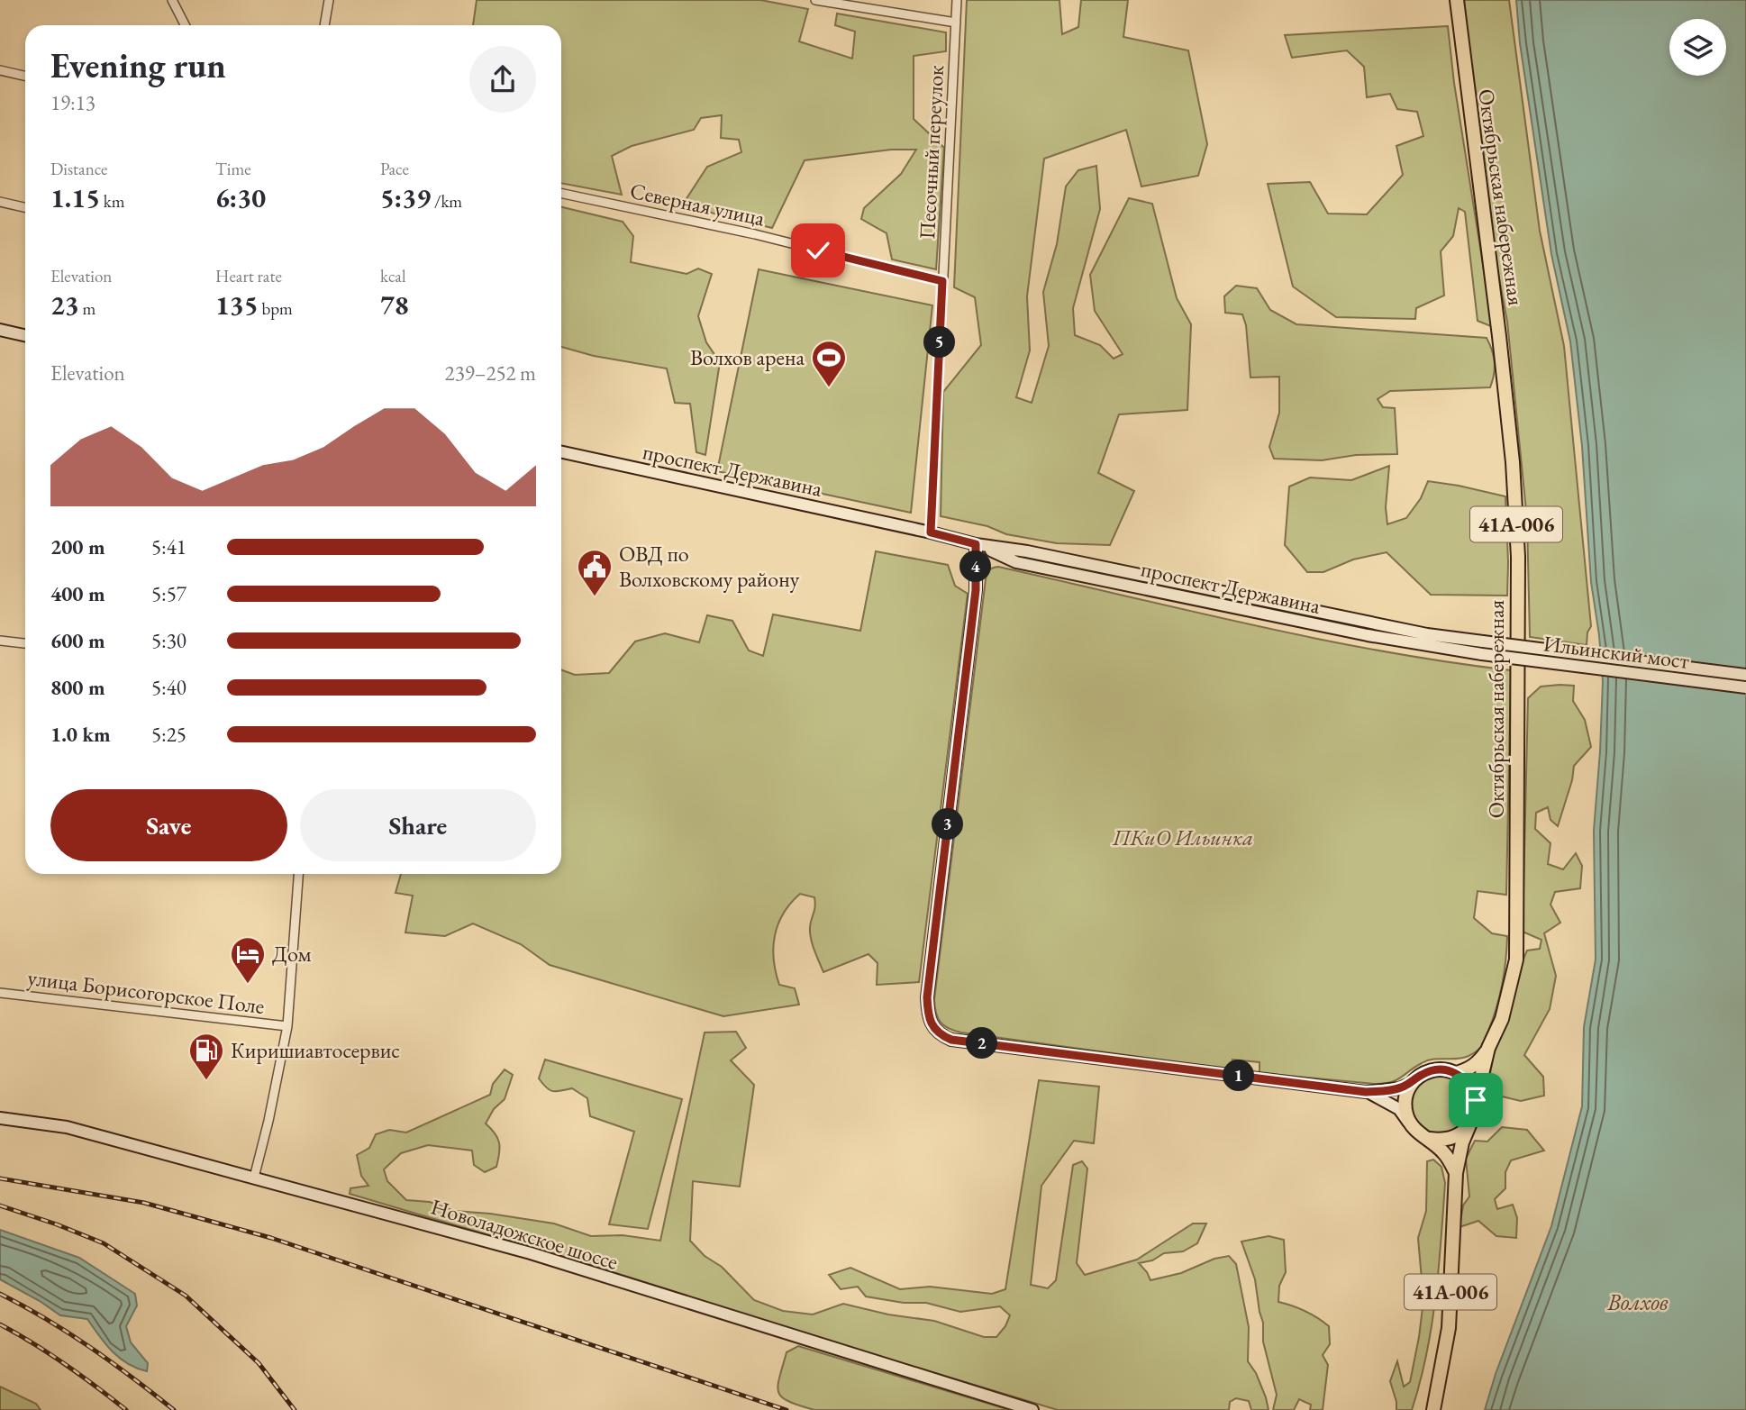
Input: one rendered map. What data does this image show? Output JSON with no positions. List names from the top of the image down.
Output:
{
  "streets": {
    "main road": [
      "Октябрьская набережная",
      "проспект Державина",
      "41А-006",
      "Ильинский мост",
      "Новоладожское шоссе"
    ],
    "street": ["Песочный переулок", "Северная улица", "улица Борисогорское Поле"]
  },
  "crossings": [
    ["Песочный переулок", "Северная улица"],
    ["Песочный переулок", "проспект Державина"],
    ["проспект Державина", "Ильинский мост"]
  ],
  "water": ["Волхов"],
  "parks": ["ПКиО Ильинка"],
  "places": {
    "sports": ["Волхов арена"],
    "public building": ["ОВД по Волховскому району"],
    "hotel": ["Дом"],
    "fuel station": ["Киришиавтосервис"]
  },
  "page": {
    "heading": ["Evening run", "19:13"],
    "stats": [
      ["Distance", "1.15 km"],
      ["Time", "6:30"],
      ["Pace", "5:39 /km"],
      ["Elevation", "23 m"],
      ["Heart rate", "135 bpm"],
      ["kcal", "78"]
    ],
    "pins": [
      "5",
      "4",
      "3",
      "2",
      "1"
    ],
    "chart": ["Elevation", "239–252 m"],
    "list": [
      {
        "name": "200 m",
        "note": "5:41"
      },
      {
        "name": "400 m",
        "note": "5:57"
      },
      {
        "name": "600 m",
        "note": "5:30"
      },
      {
        "name": "800 m",
        "note": "5:40"
      },
      {
        "name": "1.0 km",
        "note": "5:25"
      }
    ],
    "buttons": ["Save", "Share"]
  }
}
